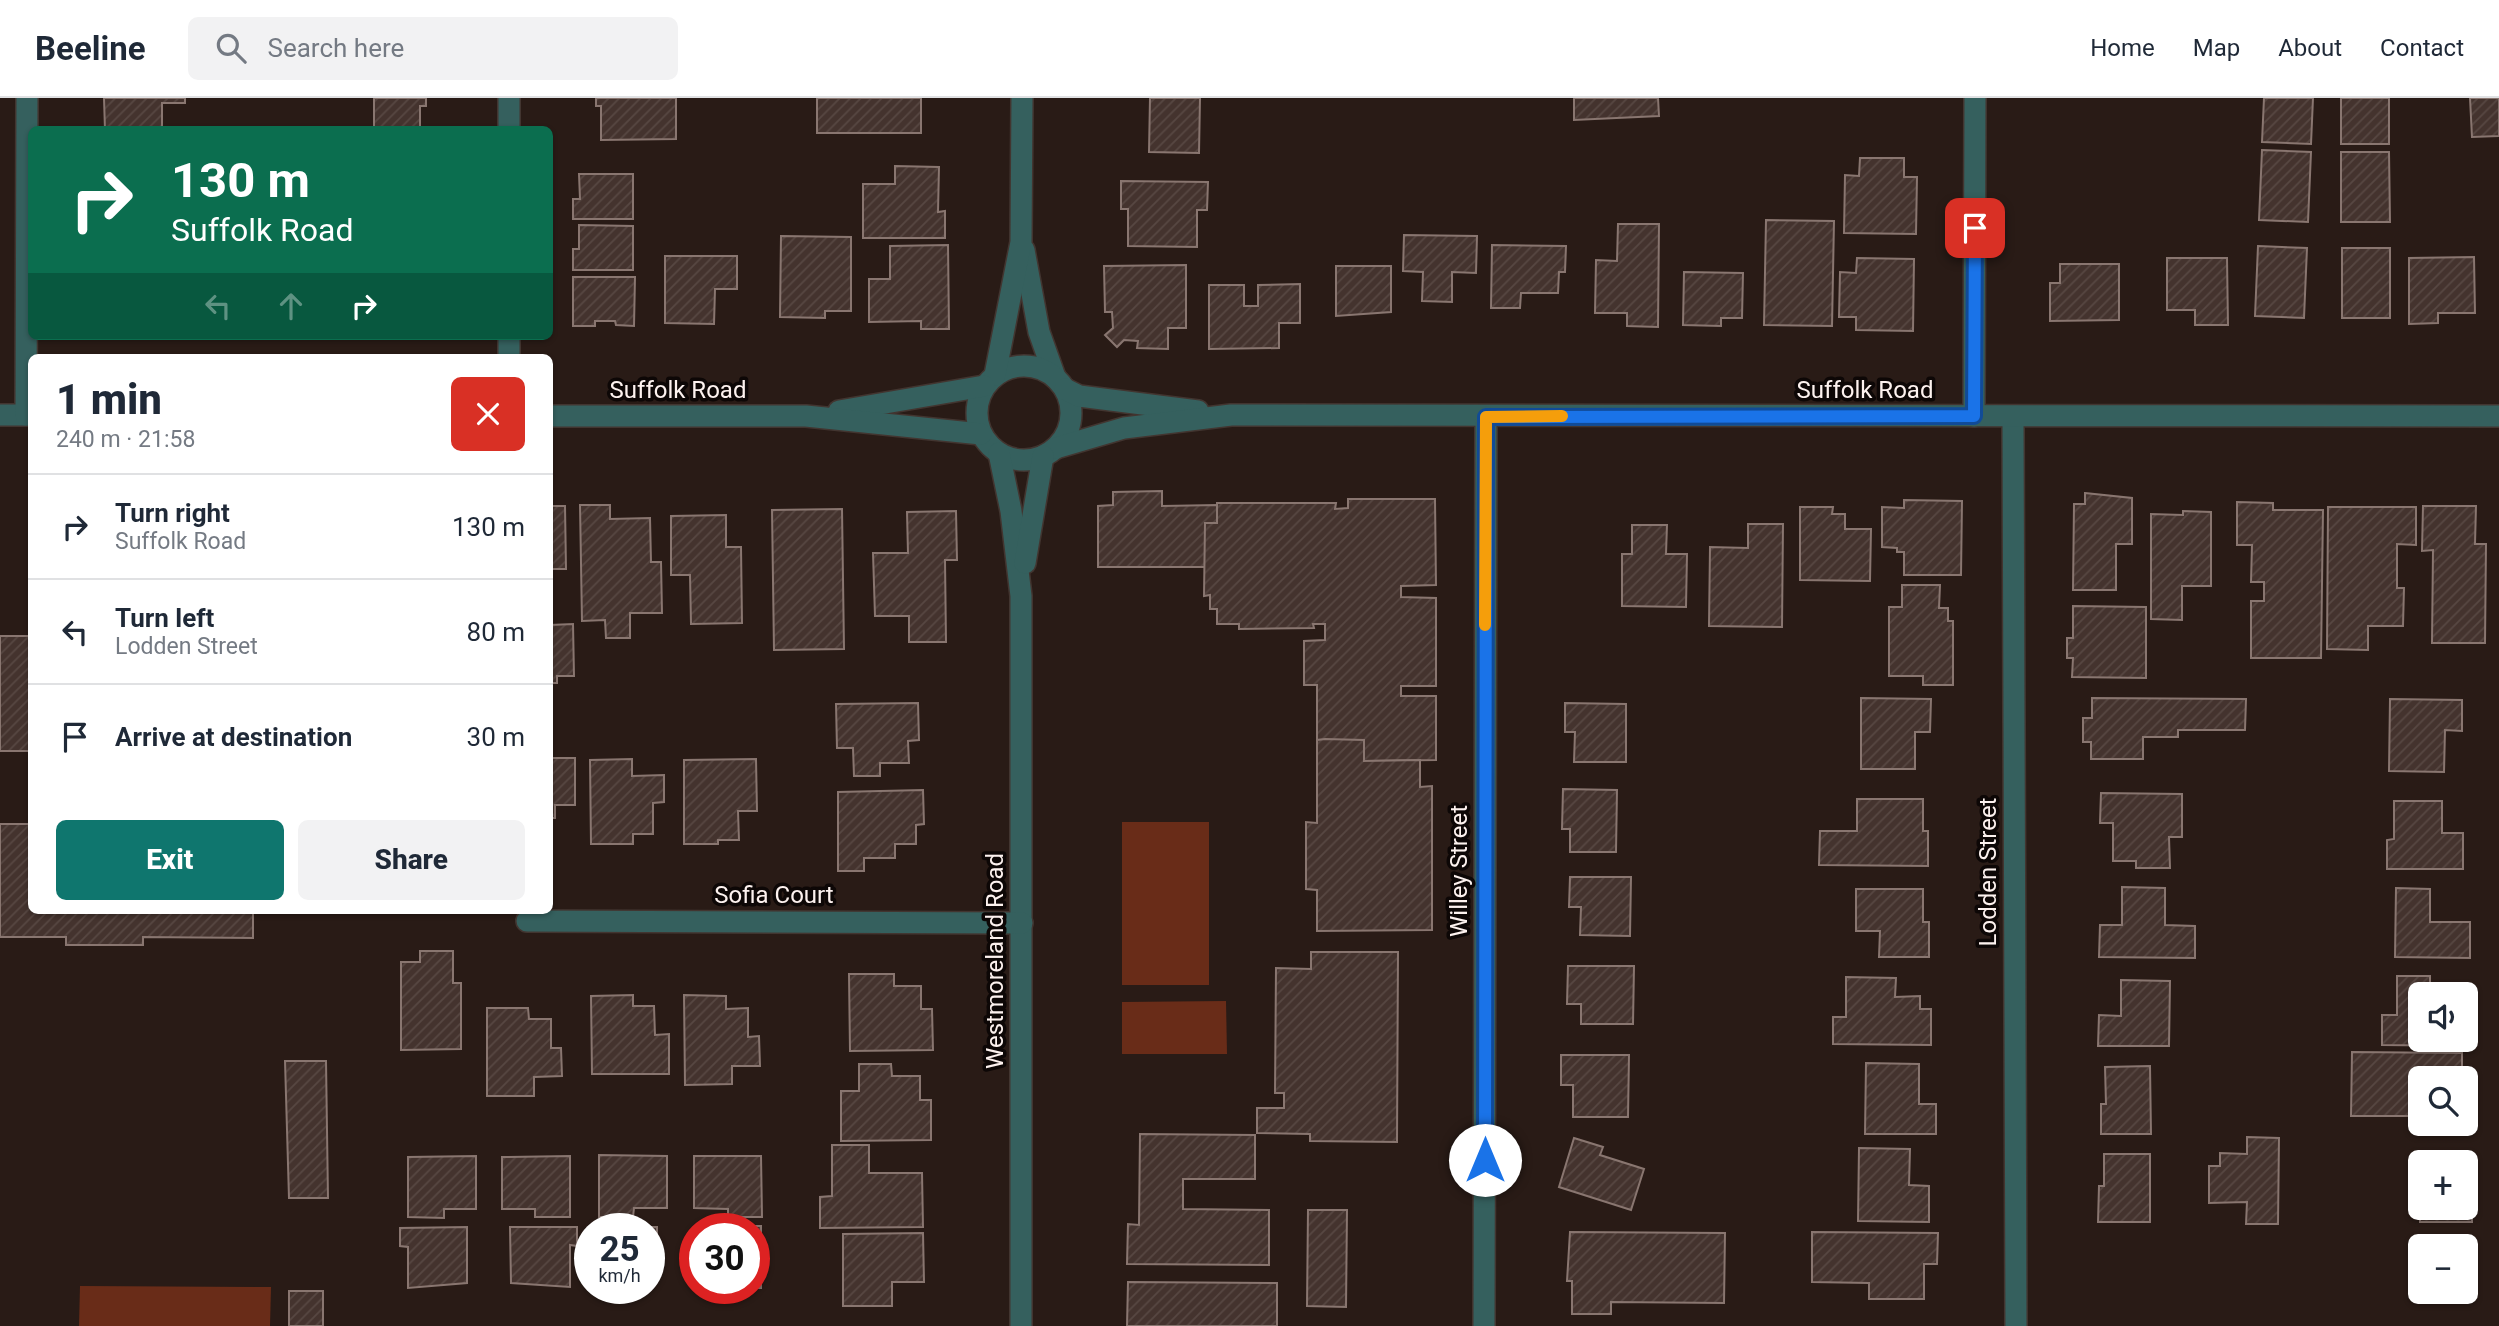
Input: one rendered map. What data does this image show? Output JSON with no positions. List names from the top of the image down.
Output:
{
  "streets": {
    "street": [
      "Suffolk Road",
      "Willey Street",
      "Lodden Street",
      "Sofia Court",
      "Westmoreland Road"
    ]
  },
  "crossings": [
    ["Suffolk Road", "Willey Street"],
    ["Suffolk Road", "Lodden Street"],
    ["Suffolk Road", "Westmoreland Road"],
    ["Sofia Court", "Westmoreland Road"]
  ],
  "page": {
    "header": "Beeline",
    "search": "Search here",
    "nav": [
      "Home",
      "Map",
      "About",
      "Contact"
    ],
    "turn": ["130 m", "Suffolk Road"],
    "heading": ["1 min", "240 m · 21:58"],
    "list": [
      {
        "name": "Turn right",
        "note": "Suffolk Road",
        "value": "130 m"
      },
      {
        "name": "Turn left",
        "note": "Lodden Street",
        "value": "80 m"
      },
      {
        "name": "Arrive at destination",
        "value": "30 m"
      }
    ],
    "buttons": ["Exit", "Share"],
    "map_buttons": ["+", "−"],
    "speed": "25 km/h",
    "limit": "30"
  }
}
